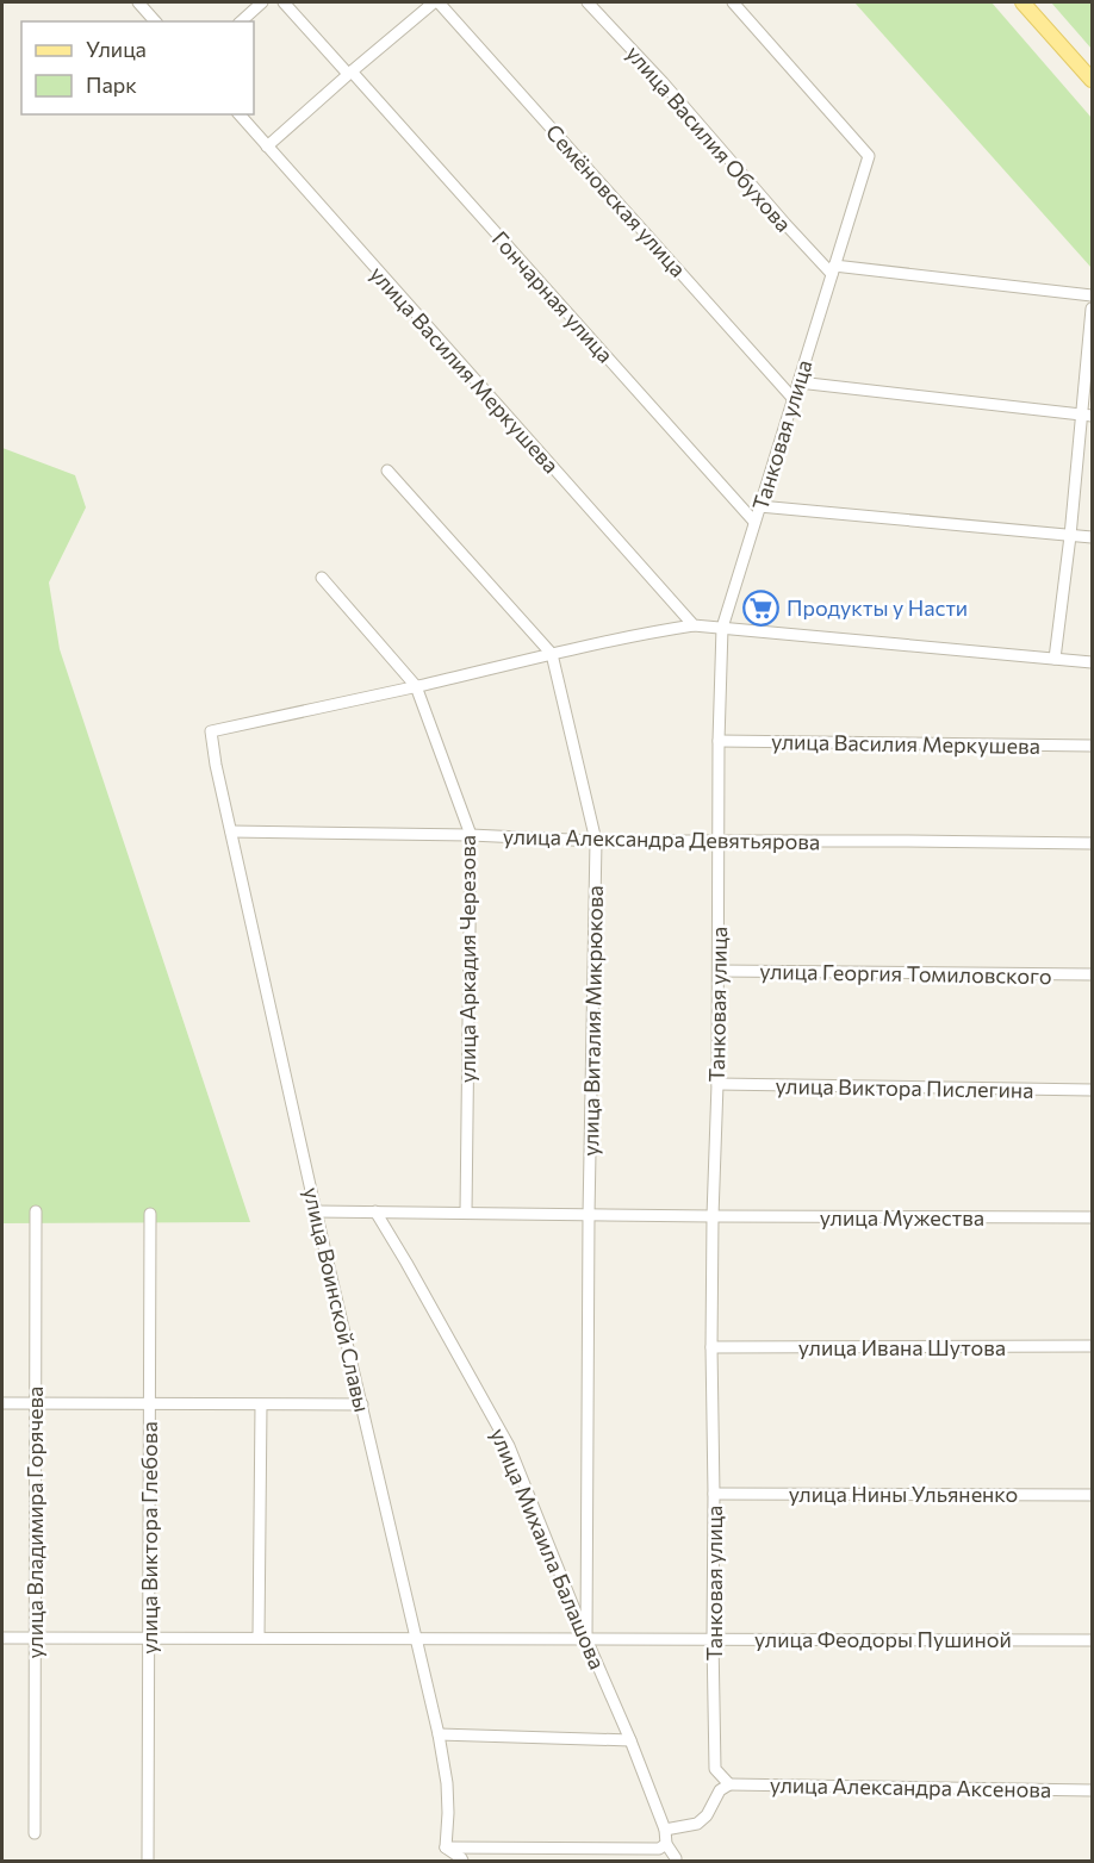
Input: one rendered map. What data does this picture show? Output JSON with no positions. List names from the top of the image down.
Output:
{
  "streets": {
    "street": [
      "улица Василия Обухова",
      "Семёновская улица",
      "Гончарная улица",
      "улица Василия Меркушева",
      "Танковая улица",
      "улица Александра Девятьярова",
      "улица Аркадия Черезова",
      "улица Георгия Томиловского",
      "улица Виталия Микрюкова",
      "улица Виктора Пислегина",
      "улица Мужества",
      "улица Воинской Славы",
      "улица Ивана Шутова",
      "улица Нины Ульяненко",
      "улица Владимира Горячева",
      "улица Виктора Глебова",
      "улица Михаила Балашова",
      "улица Феодоры Пушиной",
      "улица Александра Аксенова"
    ]
  },
  "crossings": [
    ["улица Василия Обухова", "Танковая улица"],
    ["Семёновская улица", "Танковая улица"],
    ["Гончарная улица", "Танковая улица"],
    ["улица Василия Меркушева", "Танковая улица"],
    ["Танковая улица", "улица Александра Девятьярова"],
    ["Танковая улица", "улица Георгия Томиловского"],
    ["Танковая улица", "улица Виктора Пислегина"],
    ["Танковая улица", "улица Мужества"],
    ["Танковая улица", "улица Ивана Шутова"],
    ["Танковая улица", "улица Нины Ульяненко"],
    ["Танковая улица", "улица Феодоры Пушиной"],
    ["Танковая улица", "улица Александра Аксенова"],
    ["улица Александра Девятьярова", "улица Аркадия Черезова"],
    ["улица Александра Девятьярова", "улица Виталия Микрюкова"],
    ["улица Александра Девятьярова", "улица Воинской Славы"],
    ["улица Аркадия Черезова", "улица Мужества"],
    ["улица Аркадия Черезова", "улица Воинской Славы"],
    ["улица Виталия Микрюкова", "улица Мужества"],
    ["улица Виталия Микрюкова", "улица Михаила Балашова"],
    ["улица Виталия Микрюкова", "улица Феодоры Пушиной"],
    ["улица Мужества", "улица Воинской Славы"],
    ["улица Мужества", "улица Михаила Балашова"],
    ["улица Воинской Славы", "улица Феодоры Пушиной"],
    ["улица Владимира Горячева", "улица Феодоры Пушиной"],
    ["улица Виктора Глебова", "улица Феодоры Пушиной"],
    ["улица Михаила Балашова", "улица Феодоры Пушиной"]
  ],
  "places": {
    "supermarket": ["Продукты у Насти"]
  },
  "legend": ["Улица", "Парк"]
}
